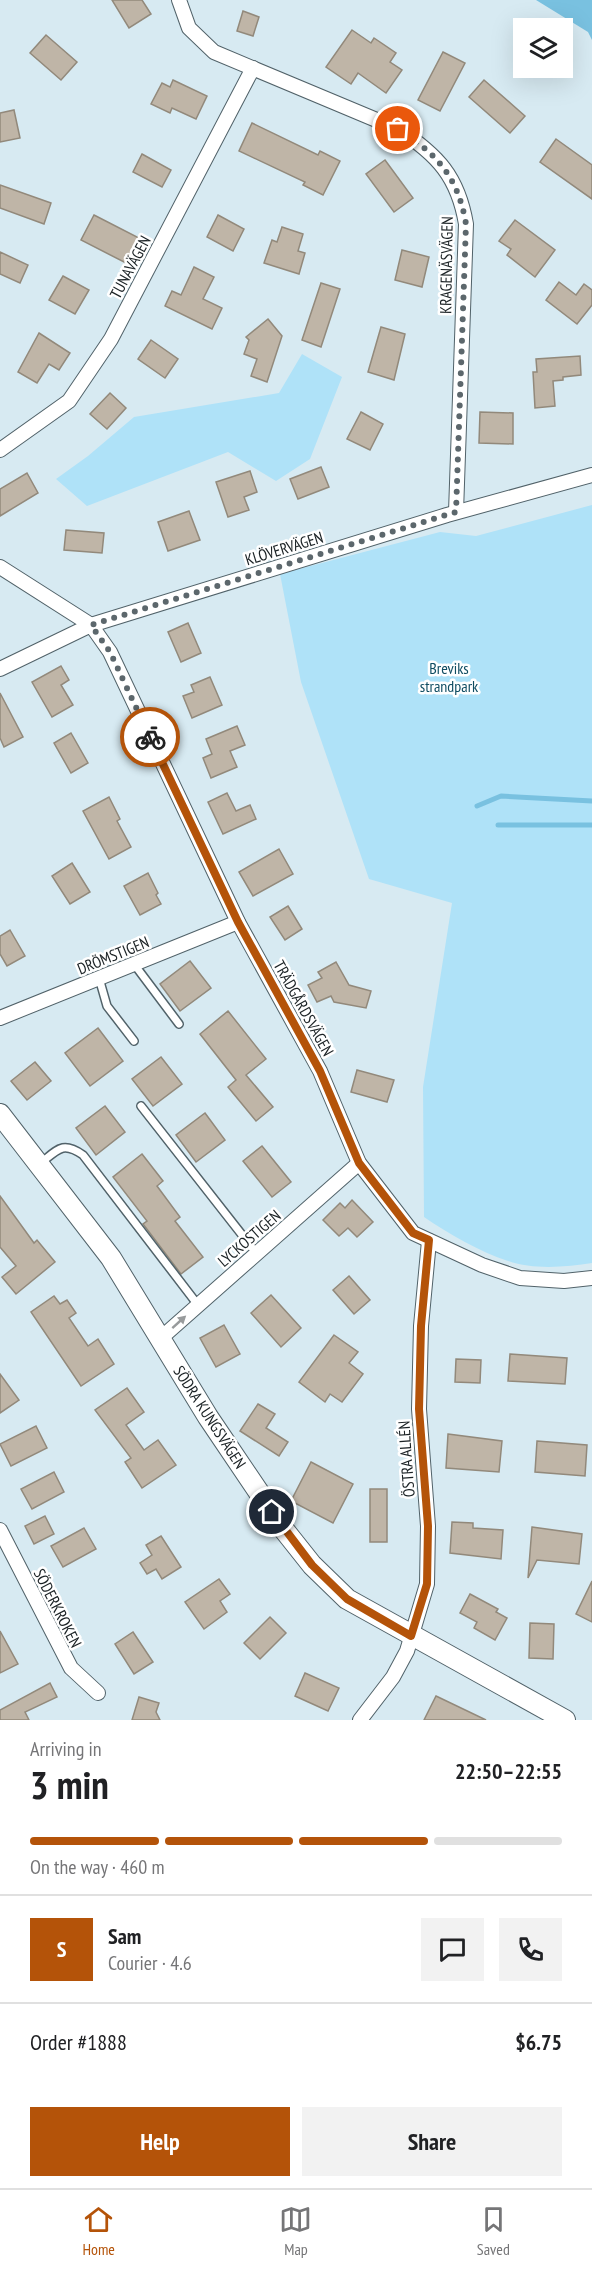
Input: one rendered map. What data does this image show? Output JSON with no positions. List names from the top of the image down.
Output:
{
  "streets": {
    "street": [
      "KRAGENÄSVÄGEN",
      "TUNAVÄGEN",
      "KLÖVERVÄGEN",
      "DRÖMSTIGEN",
      "TRÄDGÅRDSVÄGEN",
      "LYCKOSTIGEN",
      "SÖDRA KUNGSVÄGEN",
      "ÖSTRA ALLÉN",
      "SÖDERKROKEN"
    ]
  },
  "crossings": [
    ["KRAGENÄSVÄGEN", "TUNAVÄGEN"],
    ["KRAGENÄSVÄGEN", "KLÖVERVÄGEN"],
    ["KLÖVERVÄGEN", "TRÄDGÅRDSVÄGEN"],
    ["DRÖMSTIGEN", "TRÄDGÅRDSVÄGEN"],
    ["TRÄDGÅRDSVÄGEN", "LYCKOSTIGEN"],
    ["TRÄDGÅRDSVÄGEN", "ÖSTRA ALLÉN"],
    ["LYCKOSTIGEN", "SÖDRA KUNGSVÄGEN"],
    ["SÖDRA KUNGSVÄGEN", "ÖSTRA ALLÉN"]
  ],
  "parks": ["Breviks strandpark"],
  "page": {
    "heading": ["3 min", "Arriving in", "22:50–22:55"],
    "panel": [
      "Sam",
      "Courier · 4.6",
      "Order #1888",
      "$6.75"
    ],
    "bar": "On the way · 460 m",
    "round": "S",
    "buttons": ["Help", "Share"],
    "tabs": ["Home", "Map", "Saved"]
  }
}
